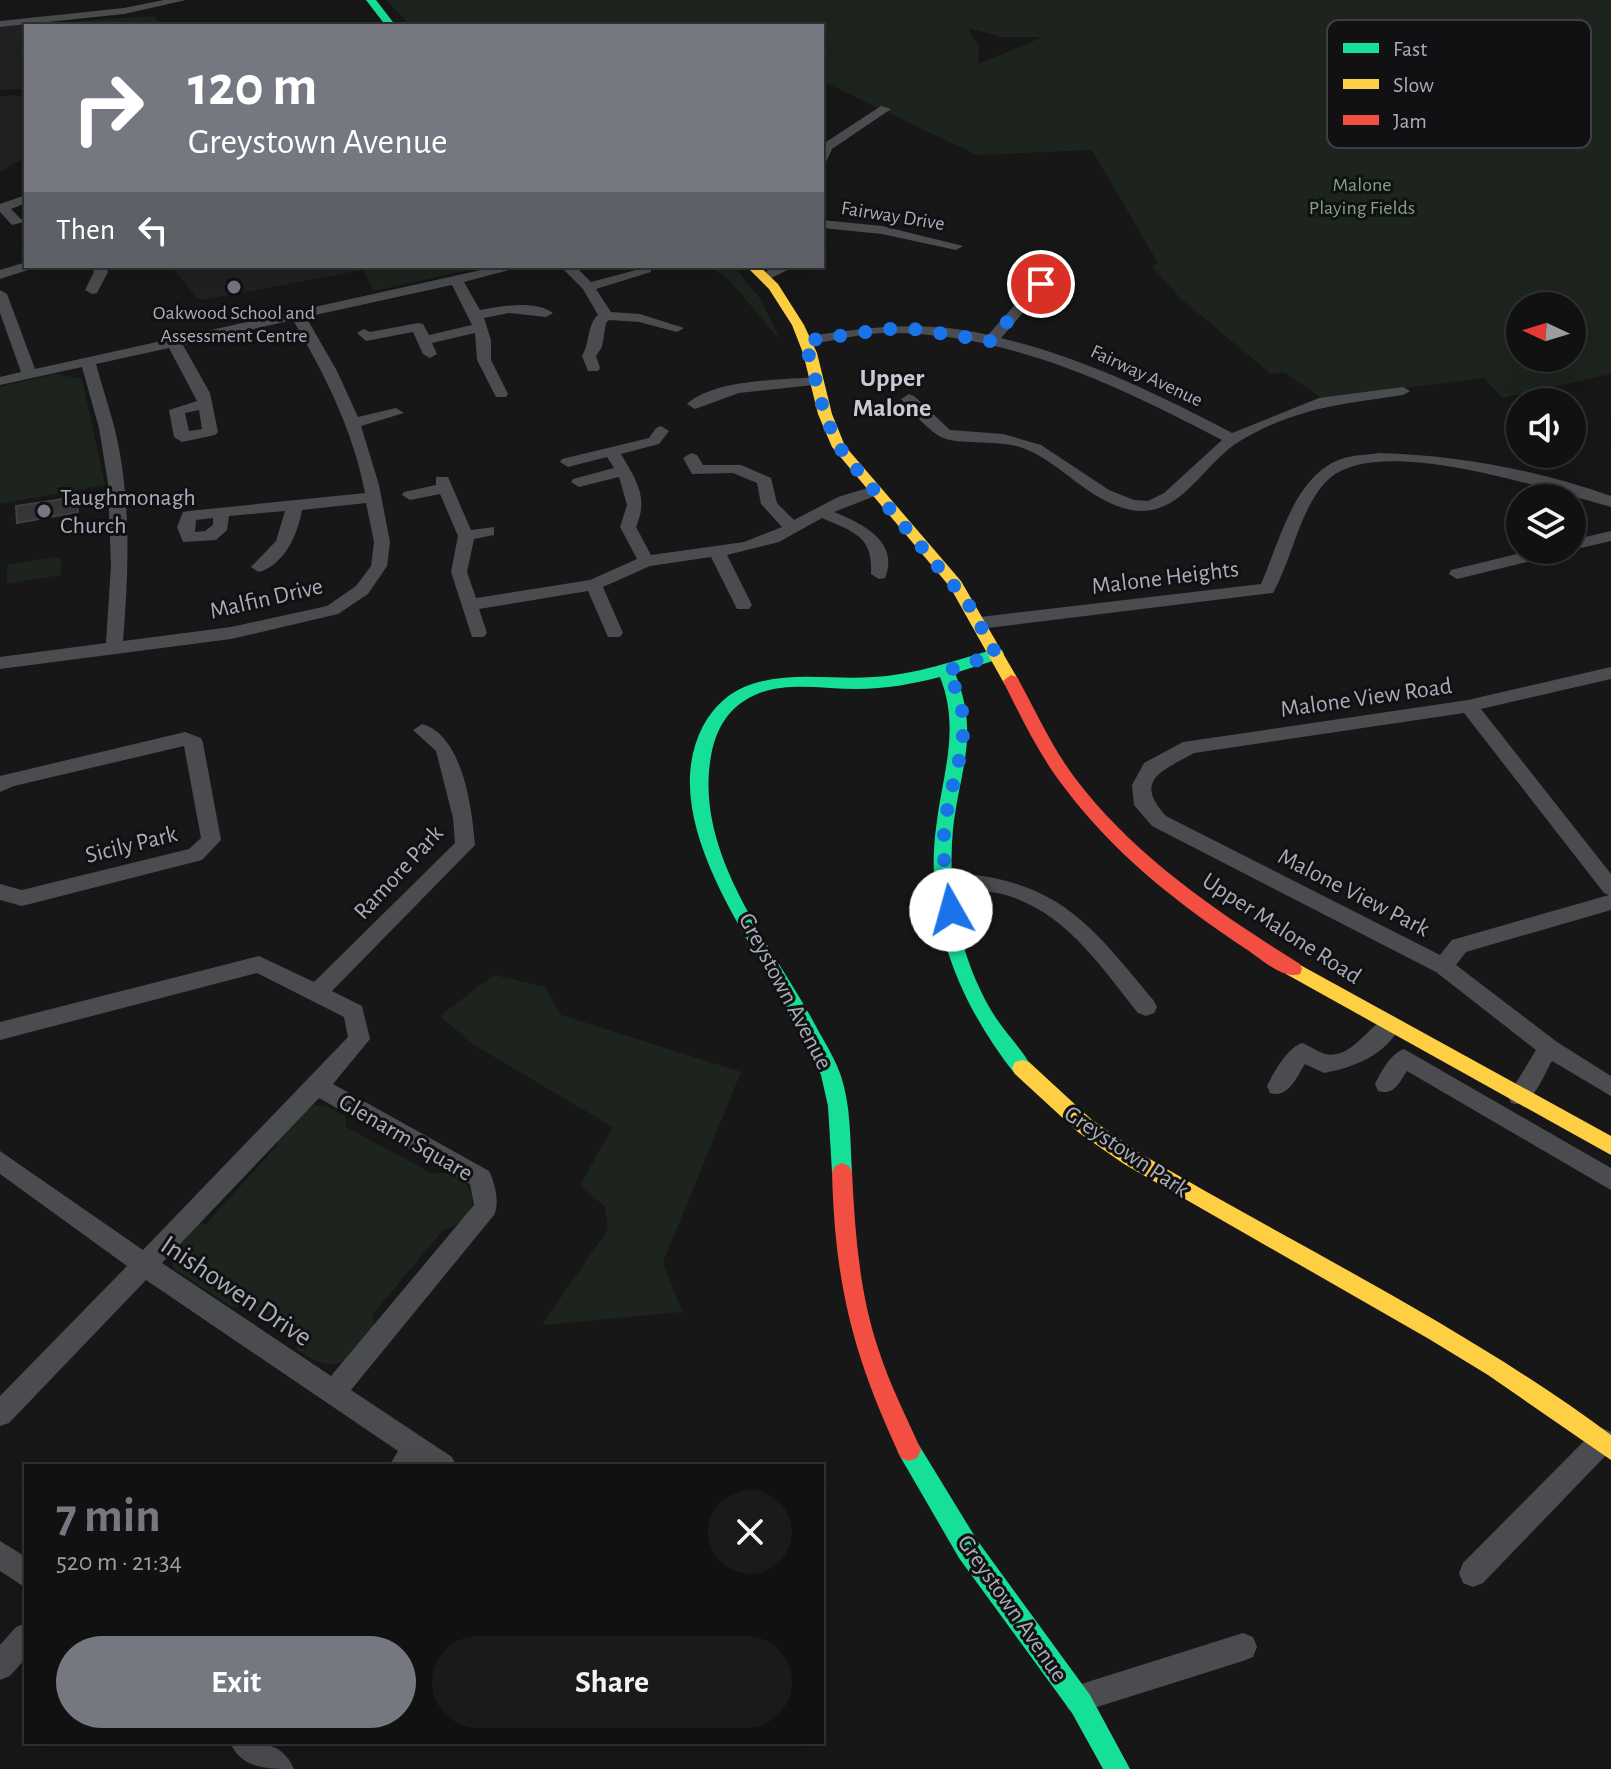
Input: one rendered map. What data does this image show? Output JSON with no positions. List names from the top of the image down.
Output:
{
  "streets": {
    "street": [
      "Fairway Drive",
      "Fairway Avenue",
      "Malone Heights",
      "Malfin Drive",
      "Malone View Road",
      "Sicily Park",
      "Ramore Park",
      "Malone View Park",
      "Upper Malone Road",
      "Greystown Avenue",
      "Glenarm Square",
      "Greystown Park",
      "Inishowen Drive"
    ]
  },
  "crossings": [
    ["Fairway Avenue", "Upper Malone Road"],
    ["Malone Heights", "Upper Malone Road"],
    ["Malone View Road", "Malone View Park"],
    ["Upper Malone Road", "Greystown Avenue"],
    ["Greystown Avenue", "Greystown Park"],
    ["Glenarm Square", "Inishowen Drive"]
  ],
  "districts": ["Upper Malone"],
  "parks": ["Malone Playing Fields"],
  "places": ["Oakwood School and Assessment Centre", "Taughmonagh Church"],
  "legend": ["Fast", "Slow", "Jam"],
  "north": "left",
  "page": {
    "turn": ["120 m", "Greystown Avenue"],
    "then": "Then",
    "heading": ["7 min", "520 m · 21:34"],
    "buttons": ["Exit", "Share"]
  }
}
